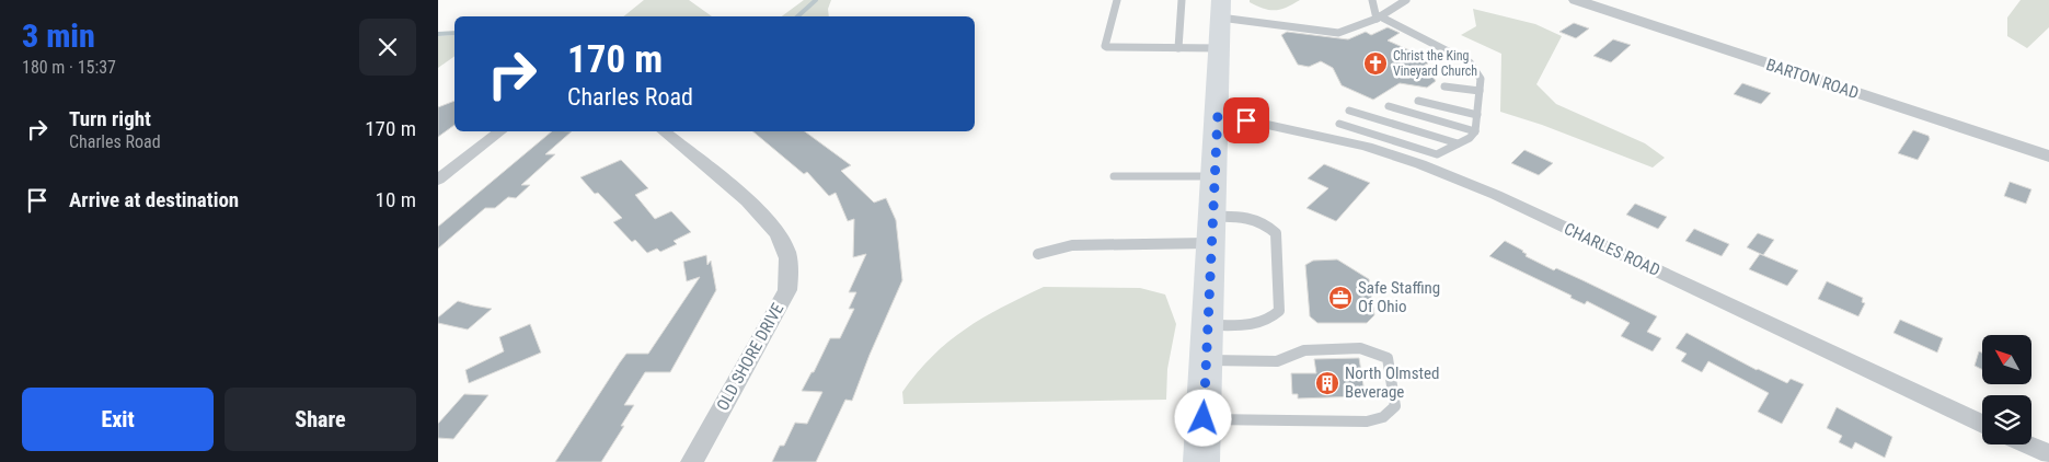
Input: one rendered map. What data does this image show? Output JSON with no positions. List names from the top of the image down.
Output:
{
  "streets": {
    "street": ["BARTON ROAD", "CHARLES ROAD", "OLD SHORE DRIVE"]
  },
  "places": {
    "church": ["Christ the King Vineyard Church"],
    "office": ["Safe Staffing Of Ohio"],
    "building": ["North Olmsted Beverage"]
  },
  "north": "top left",
  "page": {
    "heading": ["3 min", "180 m · 15:37"],
    "turn": ["170 m", "Charles Road"],
    "list": [
      {
        "name": "Turn right",
        "note": "Charles Road",
        "value": "170 m"
      },
      {
        "name": "Arrive at destination",
        "value": "10 m"
      }
    ],
    "buttons": ["Exit", "Share"]
  }
}
